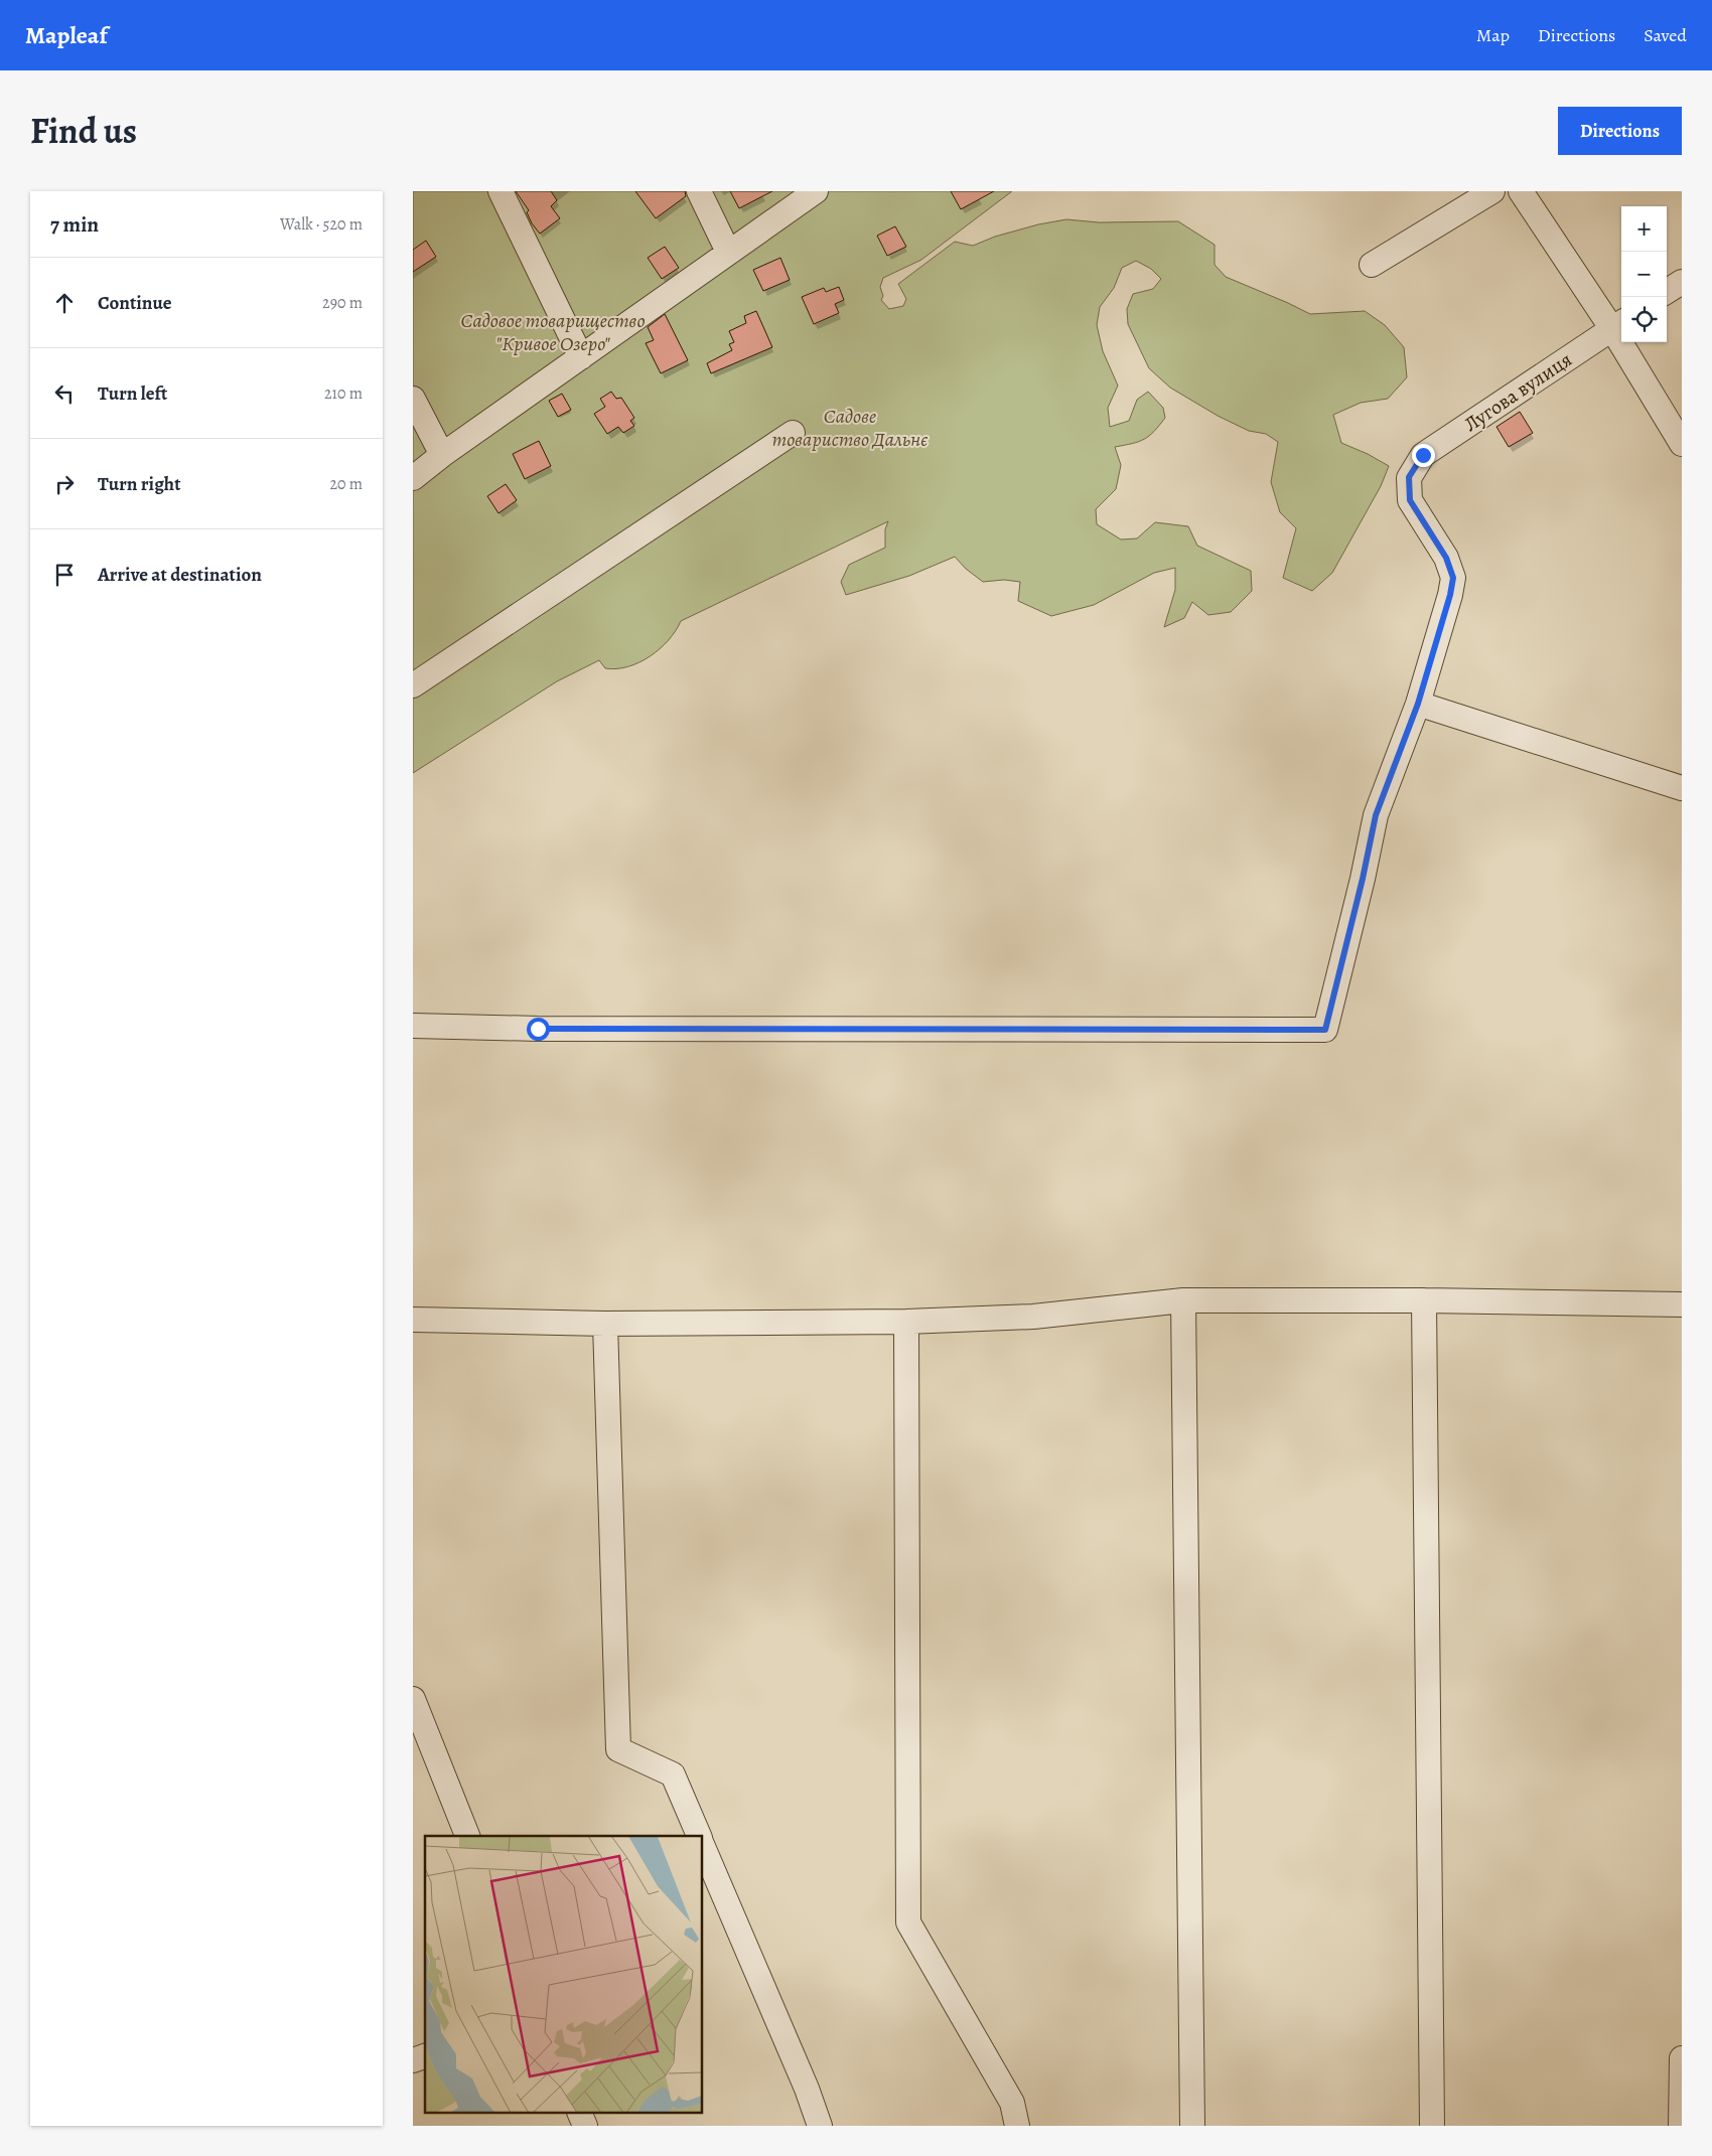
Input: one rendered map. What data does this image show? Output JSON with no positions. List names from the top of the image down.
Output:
{
  "streets": {
    "street": ["Лугова вулиця"]
  },
  "parks": ["Садовое товарищество \"Кривое Озеро\"", "Садове товариство Дальнє"],
  "page": {
    "header": "Mapleaf",
    "nav": ["Map", "Directions", "Saved"],
    "title": "Find us",
    "buttons": "Directions",
    "heading": ["7 min", "Walk · 520 m"],
    "map_buttons": ["+", "−"],
    "list": [
      ["Continue", "290 m"],
      ["Turn left", "210 m"],
      ["Turn right", "20 m"],
      "Arrive at destination"
    ]
  }
}
